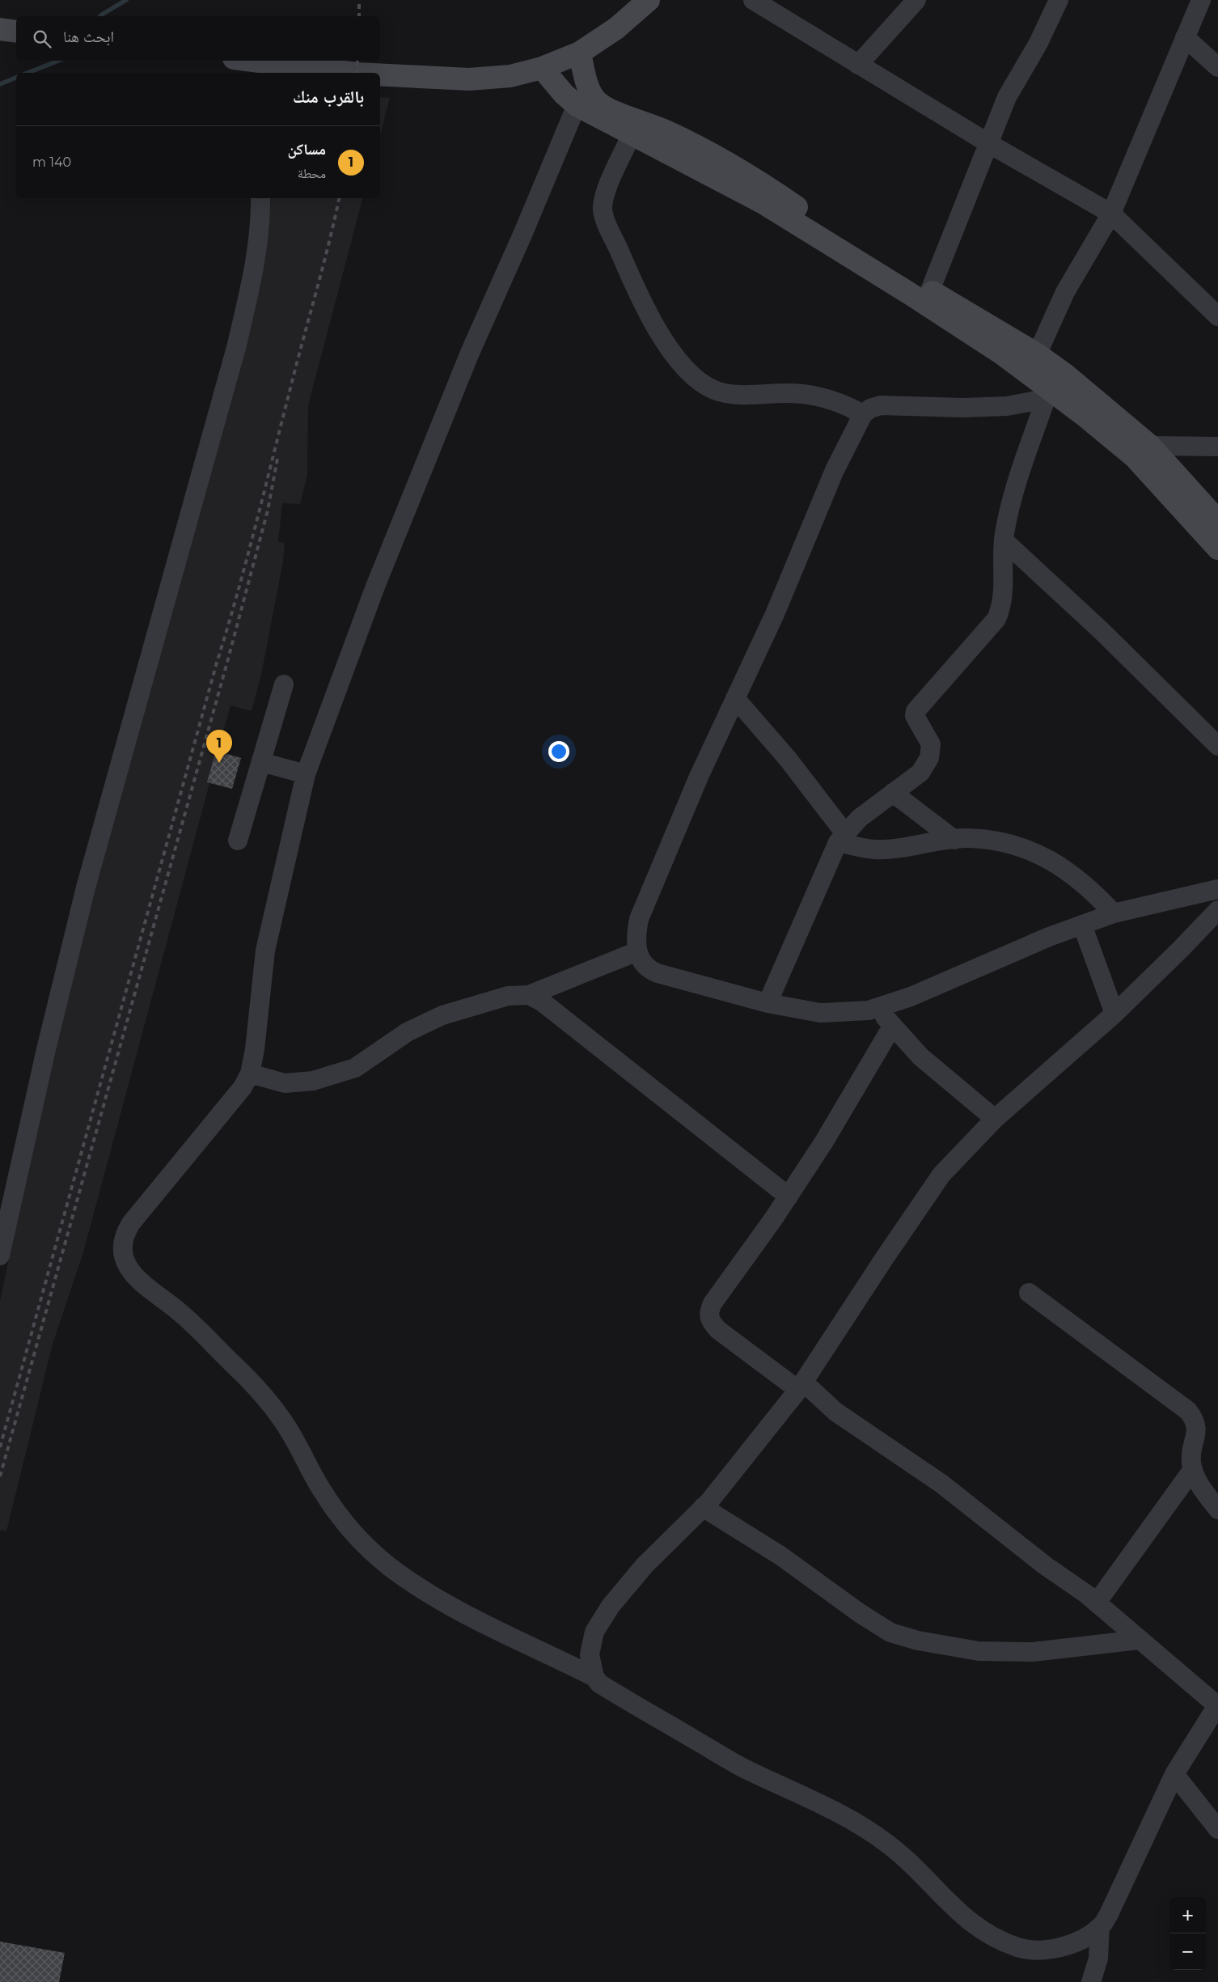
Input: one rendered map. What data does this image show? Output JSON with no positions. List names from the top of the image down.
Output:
{
  "page": {
    "search": "ابحث هنا",
    "heading": "بالقرب منك",
    "list": [
      {
        "mark": "1",
        "name": "مساكن",
        "note": "محطة",
        "value": "140 m"
      }
    ],
    "pins": "1",
    "map_buttons": ["+", "−"]
  }
}
